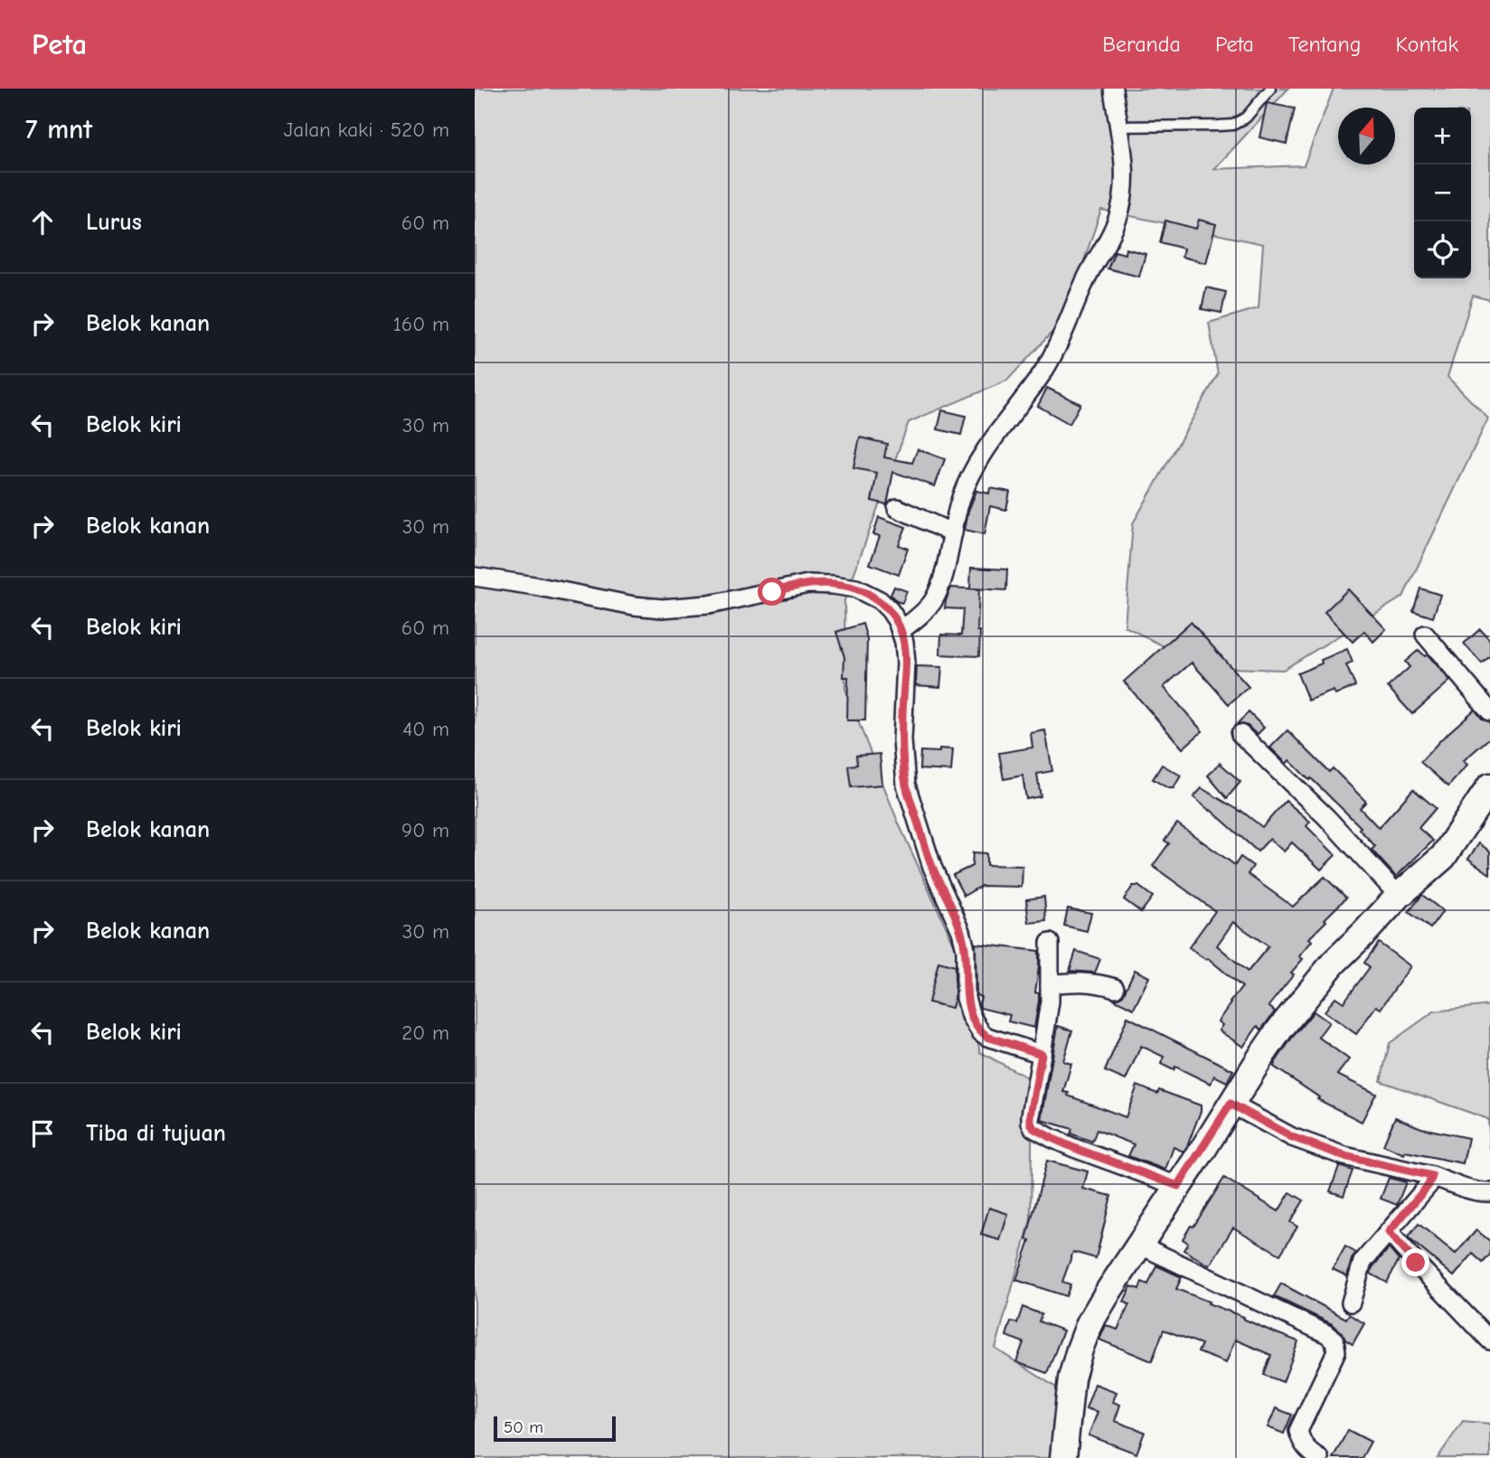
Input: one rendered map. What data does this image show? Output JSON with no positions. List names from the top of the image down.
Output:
{
  "scale_bar": "50 m",
  "north": "top",
  "page": {
    "header": "Peta",
    "nav": [
      "Beranda",
      "Peta",
      "Tentang",
      "Kontak"
    ],
    "heading": ["7 mnt", "Jalan kaki · 520 m"],
    "map_buttons": ["+", "−"],
    "list": [
      ["Lurus", "60 m"],
      ["Belok kanan", "160 m"],
      ["Belok kiri", "30 m"],
      ["Belok kanan", "30 m"],
      ["Belok kiri", "60 m"],
      ["Belok kiri", "40 m"],
      ["Belok kanan", "90 m"],
      ["Belok kanan", "30 m"],
      ["Belok kiri", "20 m"],
      "Tiba di tujuan"
    ],
    "scale": "50 m"
  }
}
